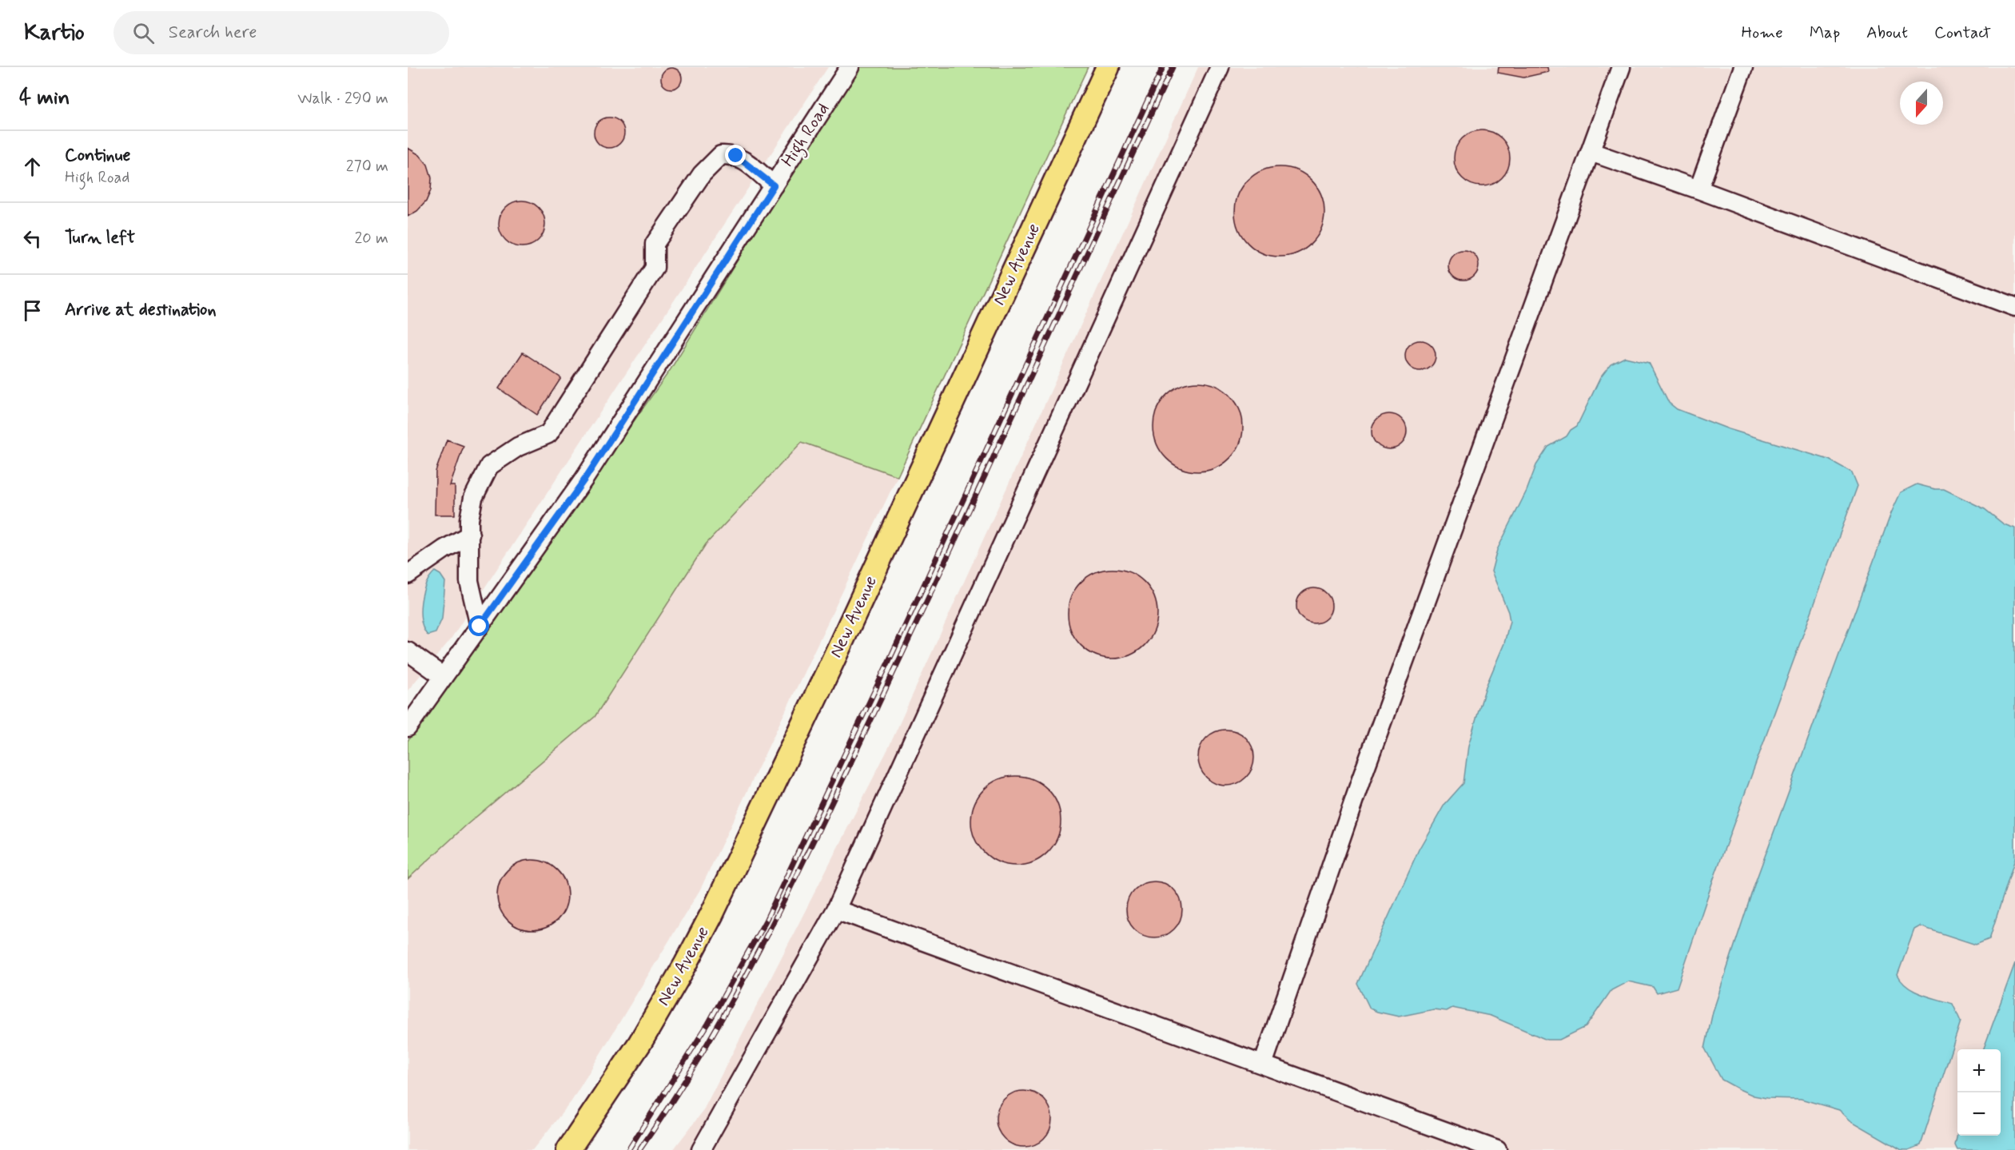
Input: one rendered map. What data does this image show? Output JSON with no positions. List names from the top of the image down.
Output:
{
  "streets": {
    "main road": ["New Avenue"],
    "street": ["High Road"]
  },
  "north": "bottom",
  "page": {
    "header": "Kartio",
    "search": "Search here",
    "nav": [
      "Home",
      "Map",
      "About",
      "Contact"
    ],
    "heading": ["4 min", "Walk · 290 m"],
    "list": [
      ["Continue", "High Road", "270 m"],
      ["Turn left", "20 m"],
      "Arrive at destination"
    ],
    "map_buttons": ["+", "−"]
  }
}
